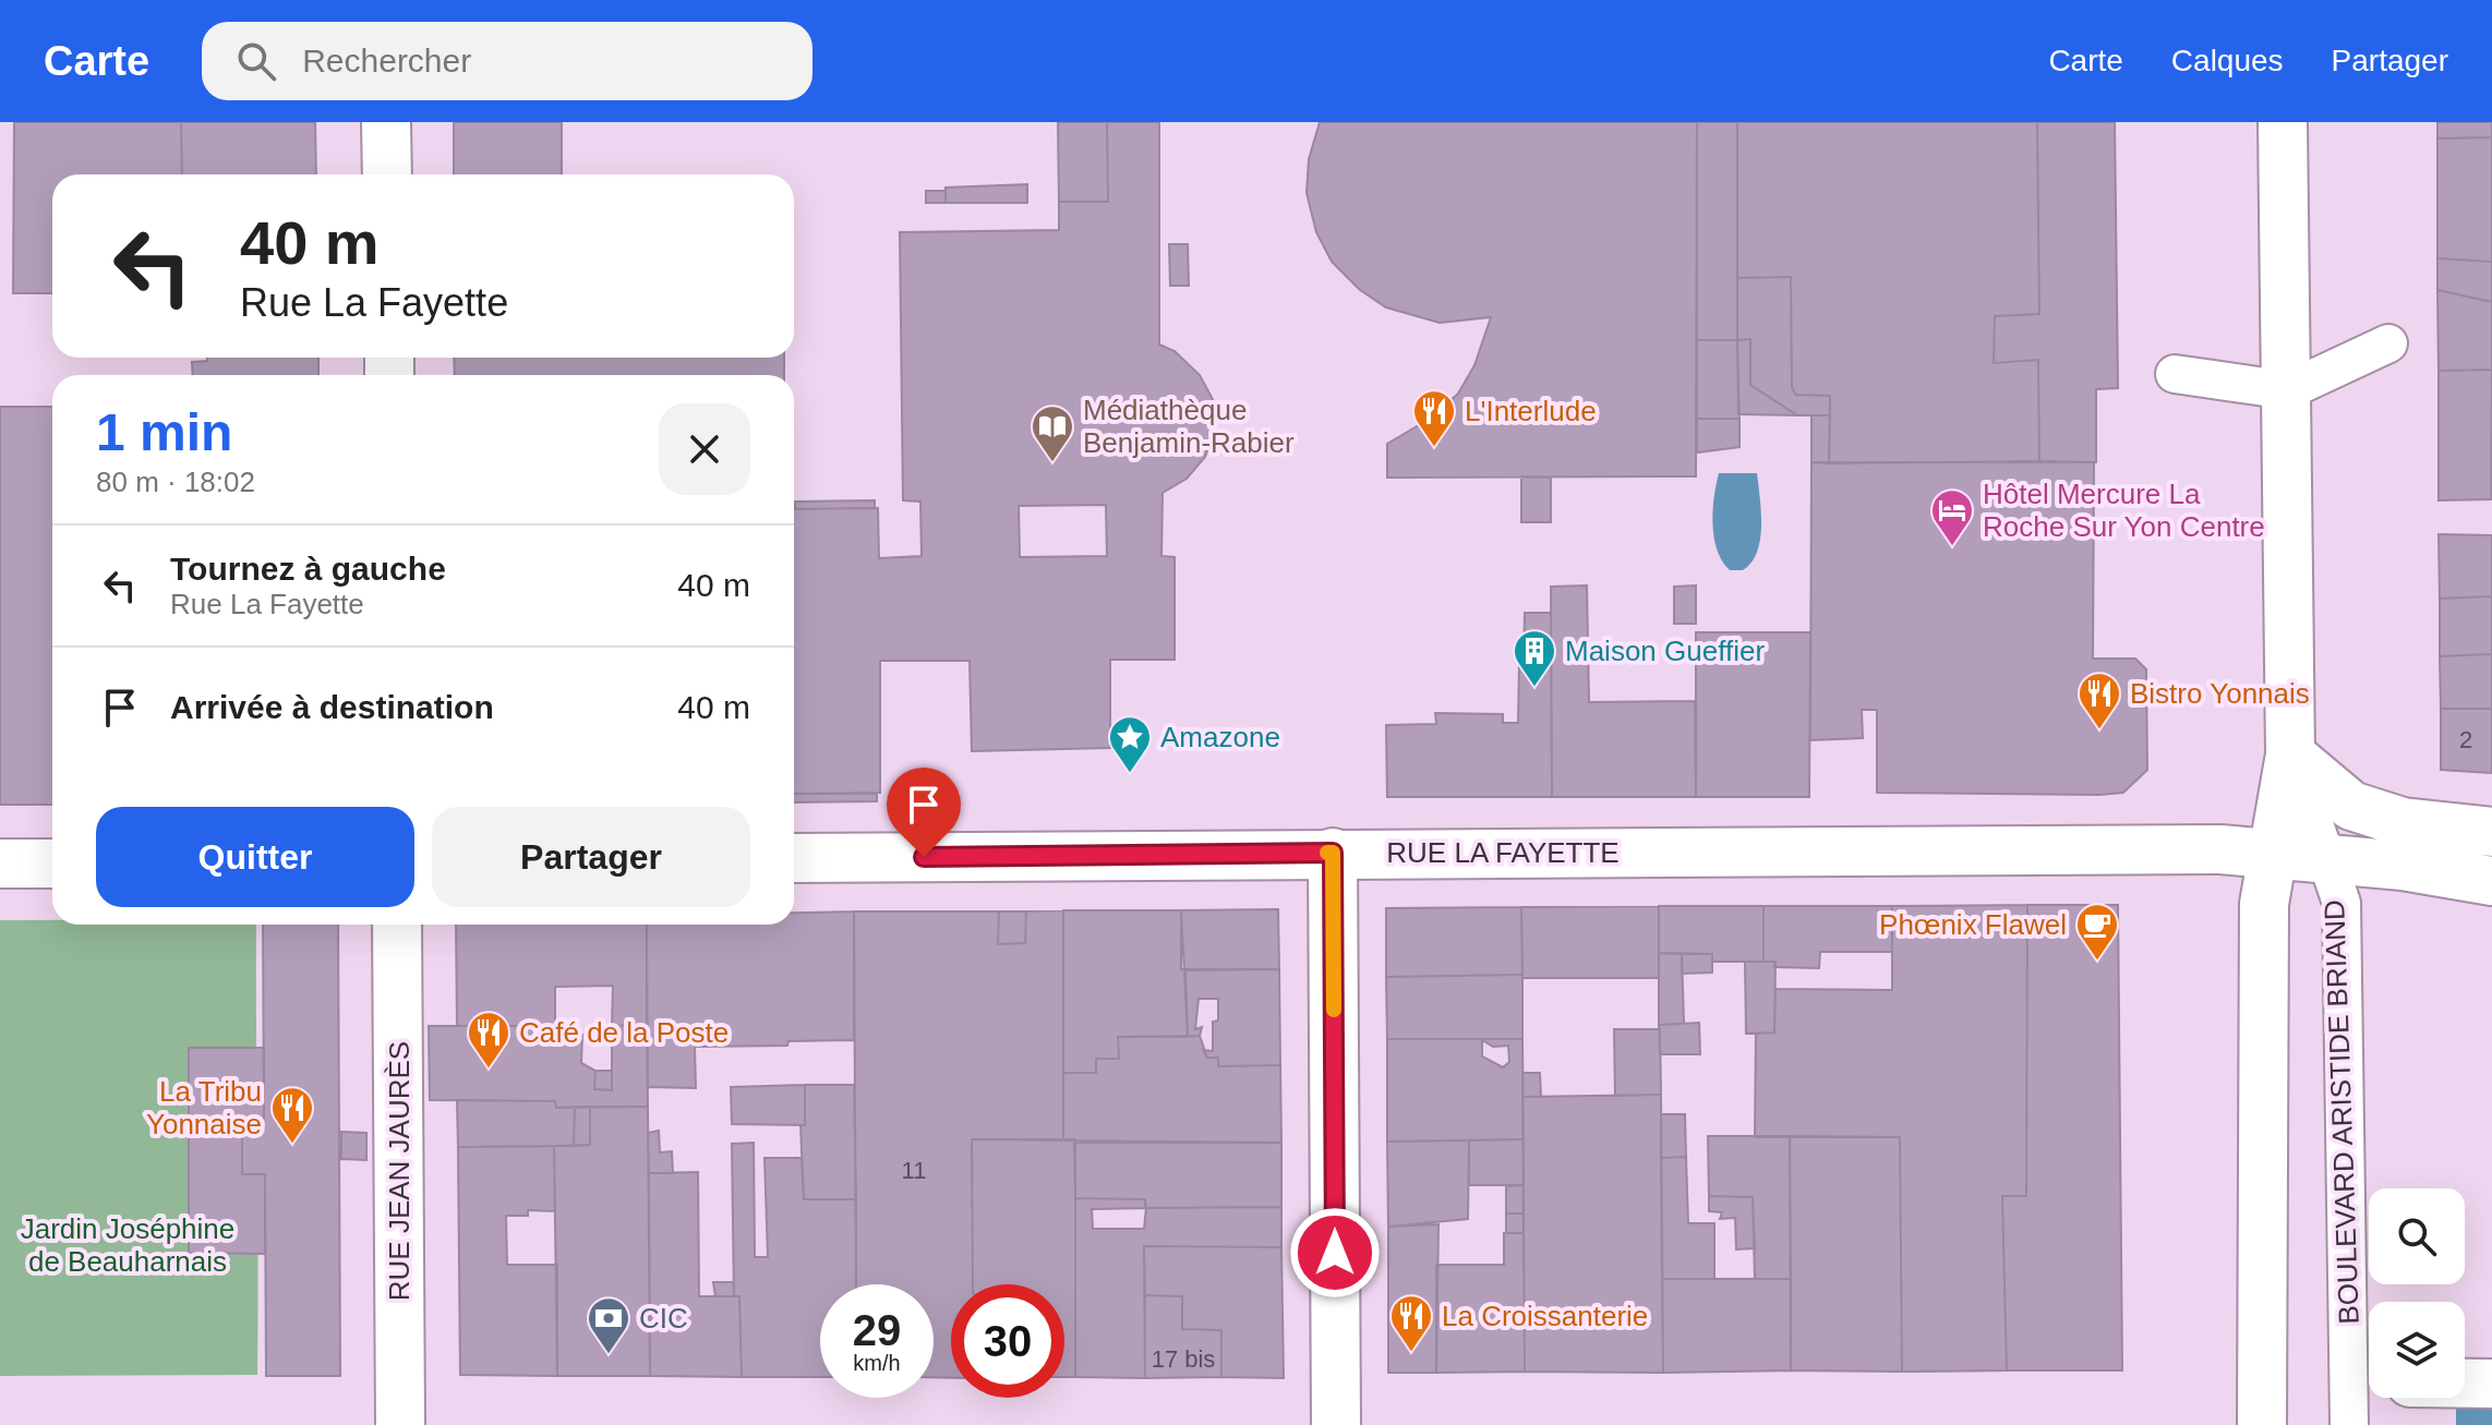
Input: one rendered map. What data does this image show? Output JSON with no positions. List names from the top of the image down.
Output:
{
  "streets": {
    "street": ["RUE LA FAYETTE", "BOULEVARD ARISTIDE BRIAND", "RUE JEAN JAURÈS"]
  },
  "crossings": [
    ["RUE LA FAYETTE", "BOULEVARD ARISTIDE BRIAND"]
  ],
  "parks": ["Jardin Joséphine de Beauharnais"],
  "places": {
    "restaurant": [
      "L'Interlude",
      "Bistro Yonnais",
      "Café de la Poste",
      "La Tribu Yonnaise",
      "La Croissanterie"
    ],
    "library": ["Médiathèque Benjamin-Rabier"],
    "hotel": ["Hôtel Mercure La Roche Sur Yon Centre"],
    "building": ["Maison Gueffier"],
    "place": ["Amazone"],
    "cafe": ["Phœnix Flawel"],
    "bank": ["CIC"]
  },
  "house_numbers": ["2", "11", "17 bis"],
  "page": {
    "header": "Carte",
    "search": "Rechercher",
    "nav": ["Carte", "Calques", "Partager"],
    "turn": ["40 m", "Rue La Fayette"],
    "heading": ["1 min", "80 m · 18:02"],
    "list": [
      {
        "name": "Tournez à gauche",
        "note": "Rue La Fayette",
        "value": "40 m"
      },
      {
        "name": "Arrivée à destination",
        "value": "40 m"
      }
    ],
    "buttons": ["Quitter", "Partager"],
    "speed": "29 km/h",
    "limit": "30"
  }
}
